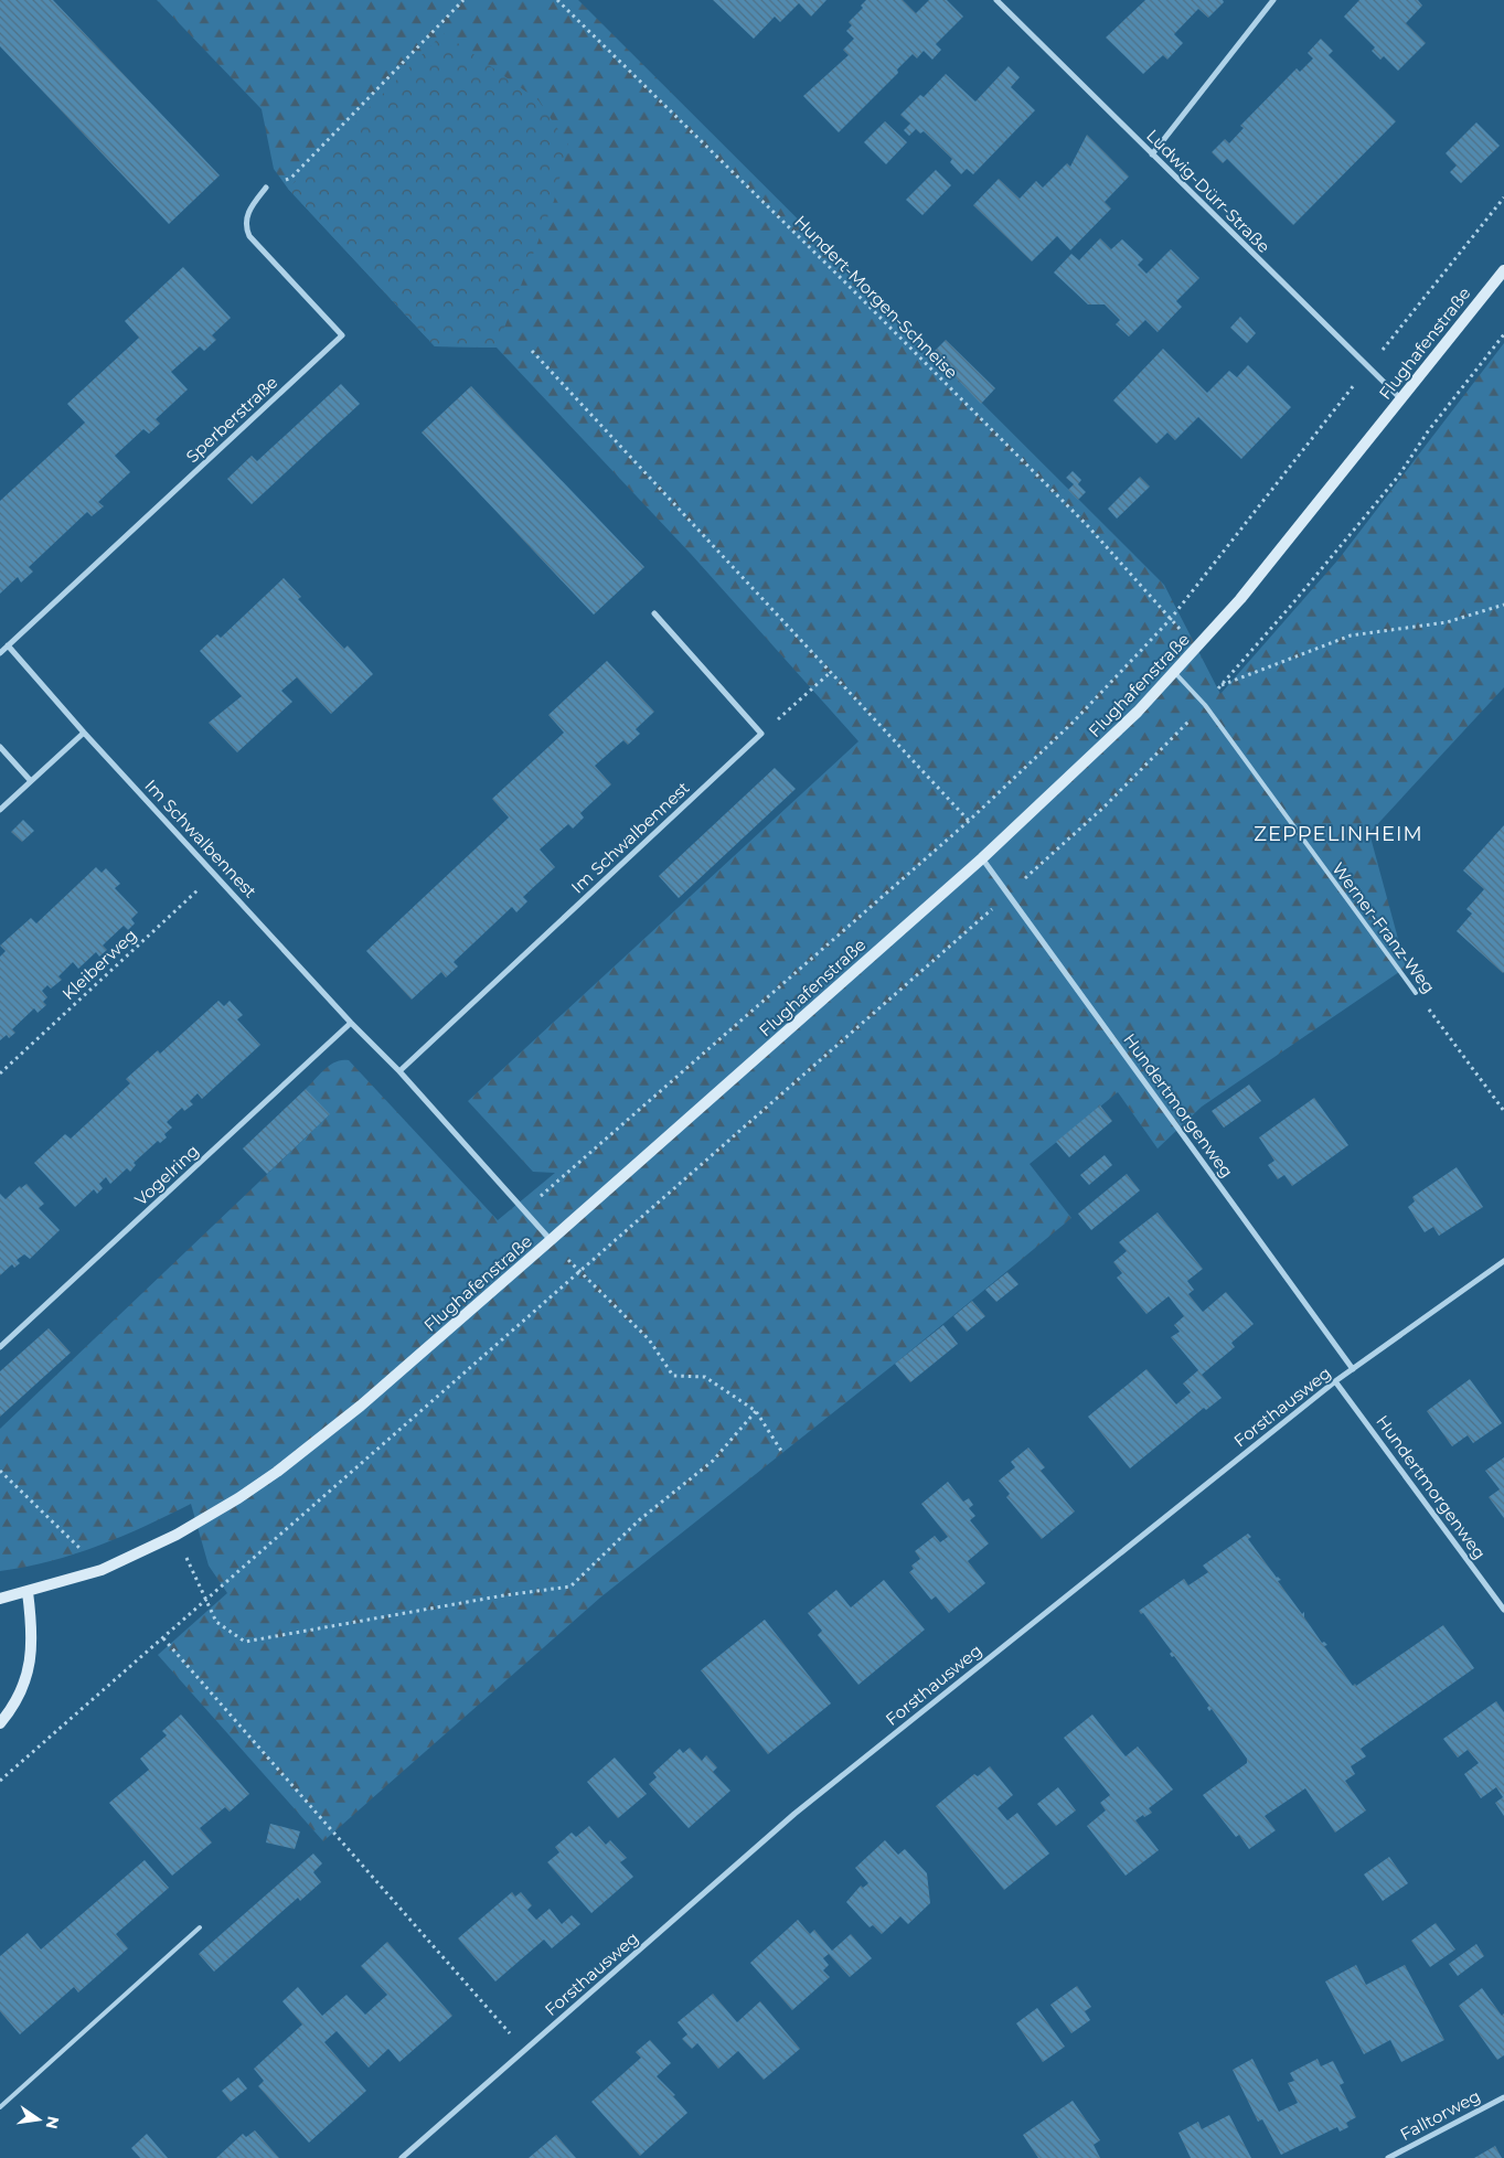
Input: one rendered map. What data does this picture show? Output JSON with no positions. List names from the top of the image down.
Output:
{
  "streets": {
    "street": [
      "Ludwig-Dürr-Straße",
      "Flughafenstraße",
      "Sperberstraße",
      "Im Schwalbennest",
      "Hundertmorgenweg",
      "Vogelring",
      "Forsthausweg",
      "Falltorweg"
    ],
    "lane": ["Werner-Franz-Weg"],
    "path": ["Hundert-Morgen-Schneise", "Kleiberweg"]
  },
  "crossings": [
    ["Ludwig-Dürr-Straße", "Flughafenstraße"],
    ["Flughafenstraße", "Im Schwalbennest"],
    ["Flughafenstraße", "Werner-Franz-Weg"],
    ["Flughafenstraße", "Hundertmorgenweg"],
    ["Sperberstraße", "Im Schwalbennest"],
    ["Im Schwalbennest", "Kleiberweg"],
    ["Im Schwalbennest", "Vogelring"],
    ["Hundertmorgenweg", "Forsthausweg"]
  ],
  "districts": ["ZEPPELINHEIM"],
  "north": "right"
}
